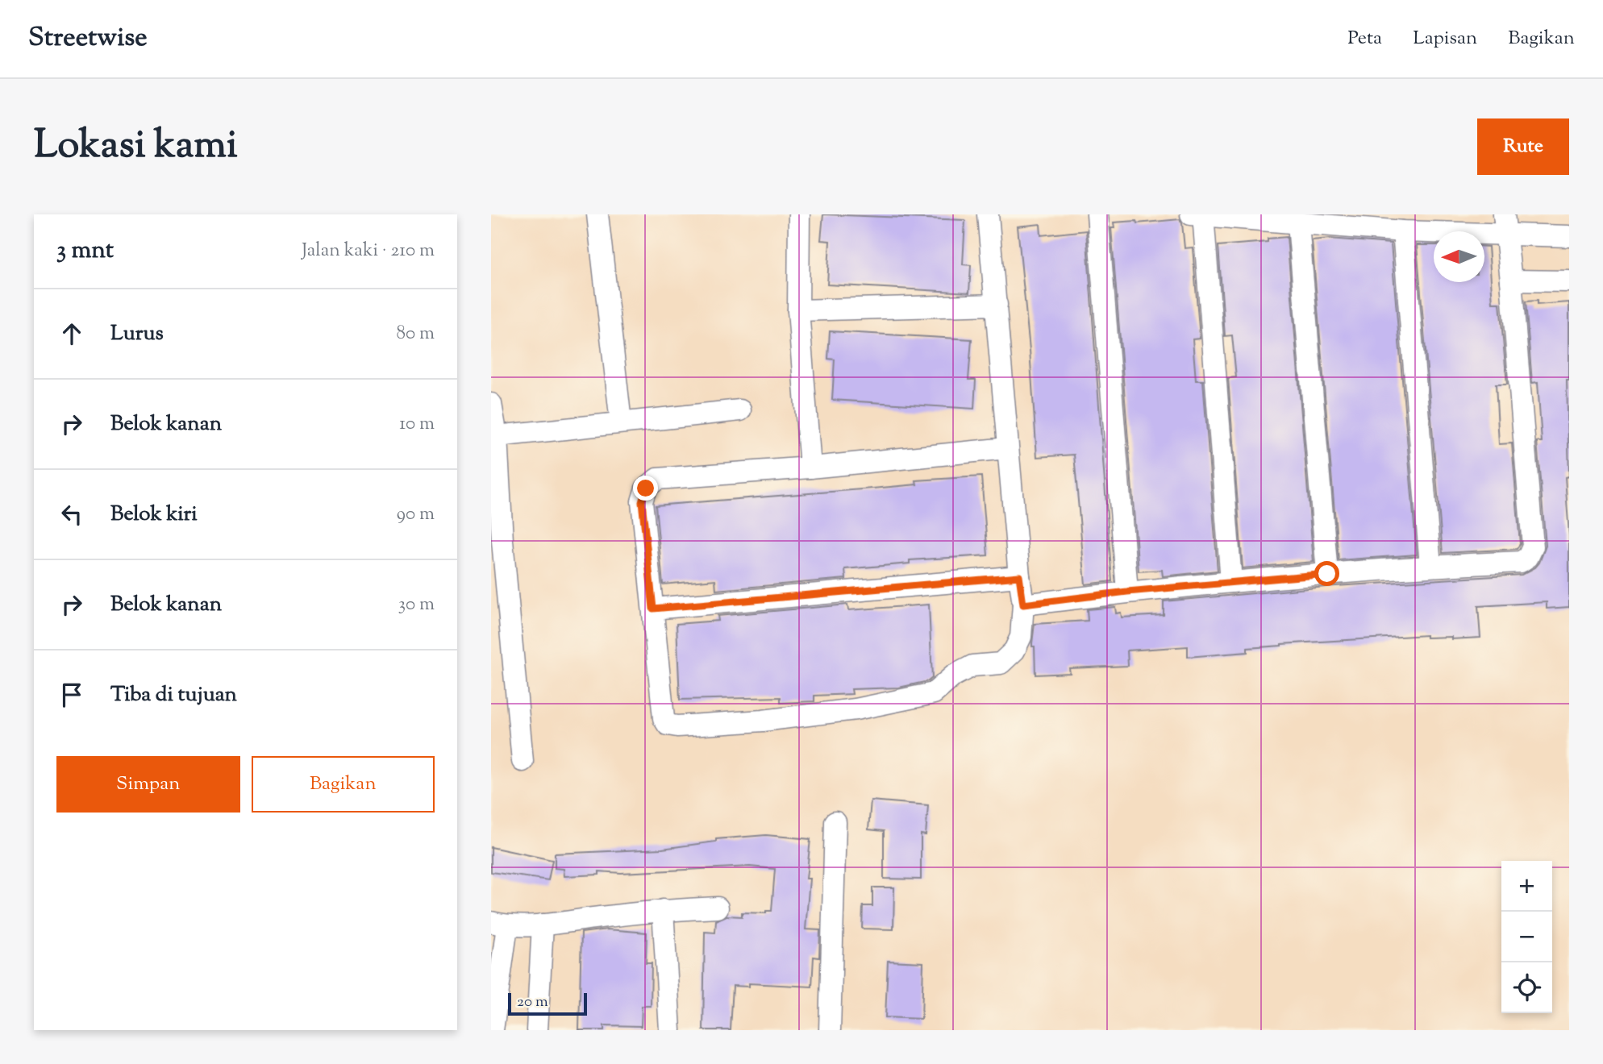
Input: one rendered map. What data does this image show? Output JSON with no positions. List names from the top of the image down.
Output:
{
  "scale_bar": "20 m",
  "north": "left",
  "page": {
    "header": "Streetwise",
    "nav": ["Peta", "Lapisan", "Bagikan"],
    "title": "Lokasi kami",
    "buttons": [
      "Rute",
      ["Simpan", "Bagikan"]
    ],
    "heading": ["3 mnt", "Jalan kaki · 210 m"],
    "list": [
      ["Lurus", "80 m"],
      ["Belok kanan", "10 m"],
      ["Belok kiri", "90 m"],
      ["Belok kanan", "30 m"],
      "Tiba di tujuan"
    ],
    "map_buttons": ["+", "−"],
    "scale": "20 m"
  }
}
